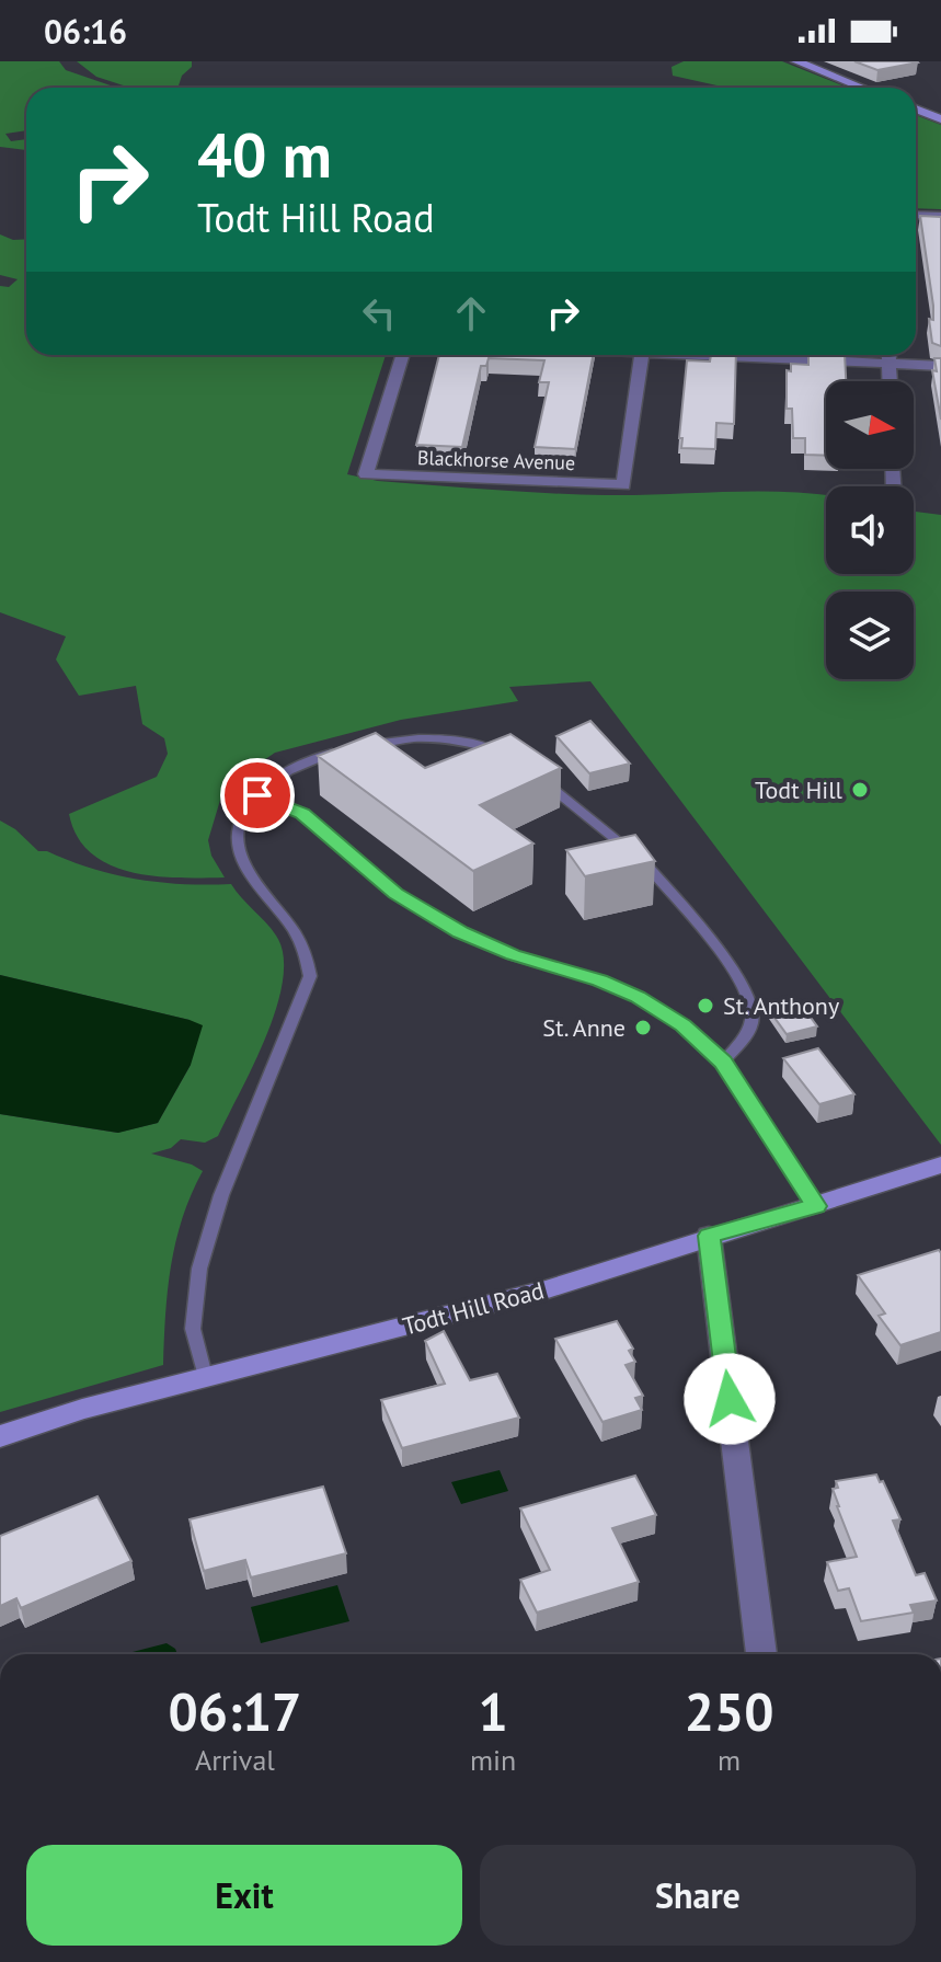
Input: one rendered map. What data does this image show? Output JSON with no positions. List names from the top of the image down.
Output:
{
  "streets": {
    "street": ["Blackhorse Avenue", "Todt Hill Road"]
  },
  "places": ["Todt Hill", "St. Anthony", "St. Anne"],
  "north": "right",
  "page": {
    "status": "06:16",
    "turn": ["40 m", "Todt Hill Road"],
    "eta": [
      "06:17",
      "Arrival",
      "1",
      "min",
      "250",
      "m"
    ],
    "buttons": ["Exit", "Share"]
  }
}
